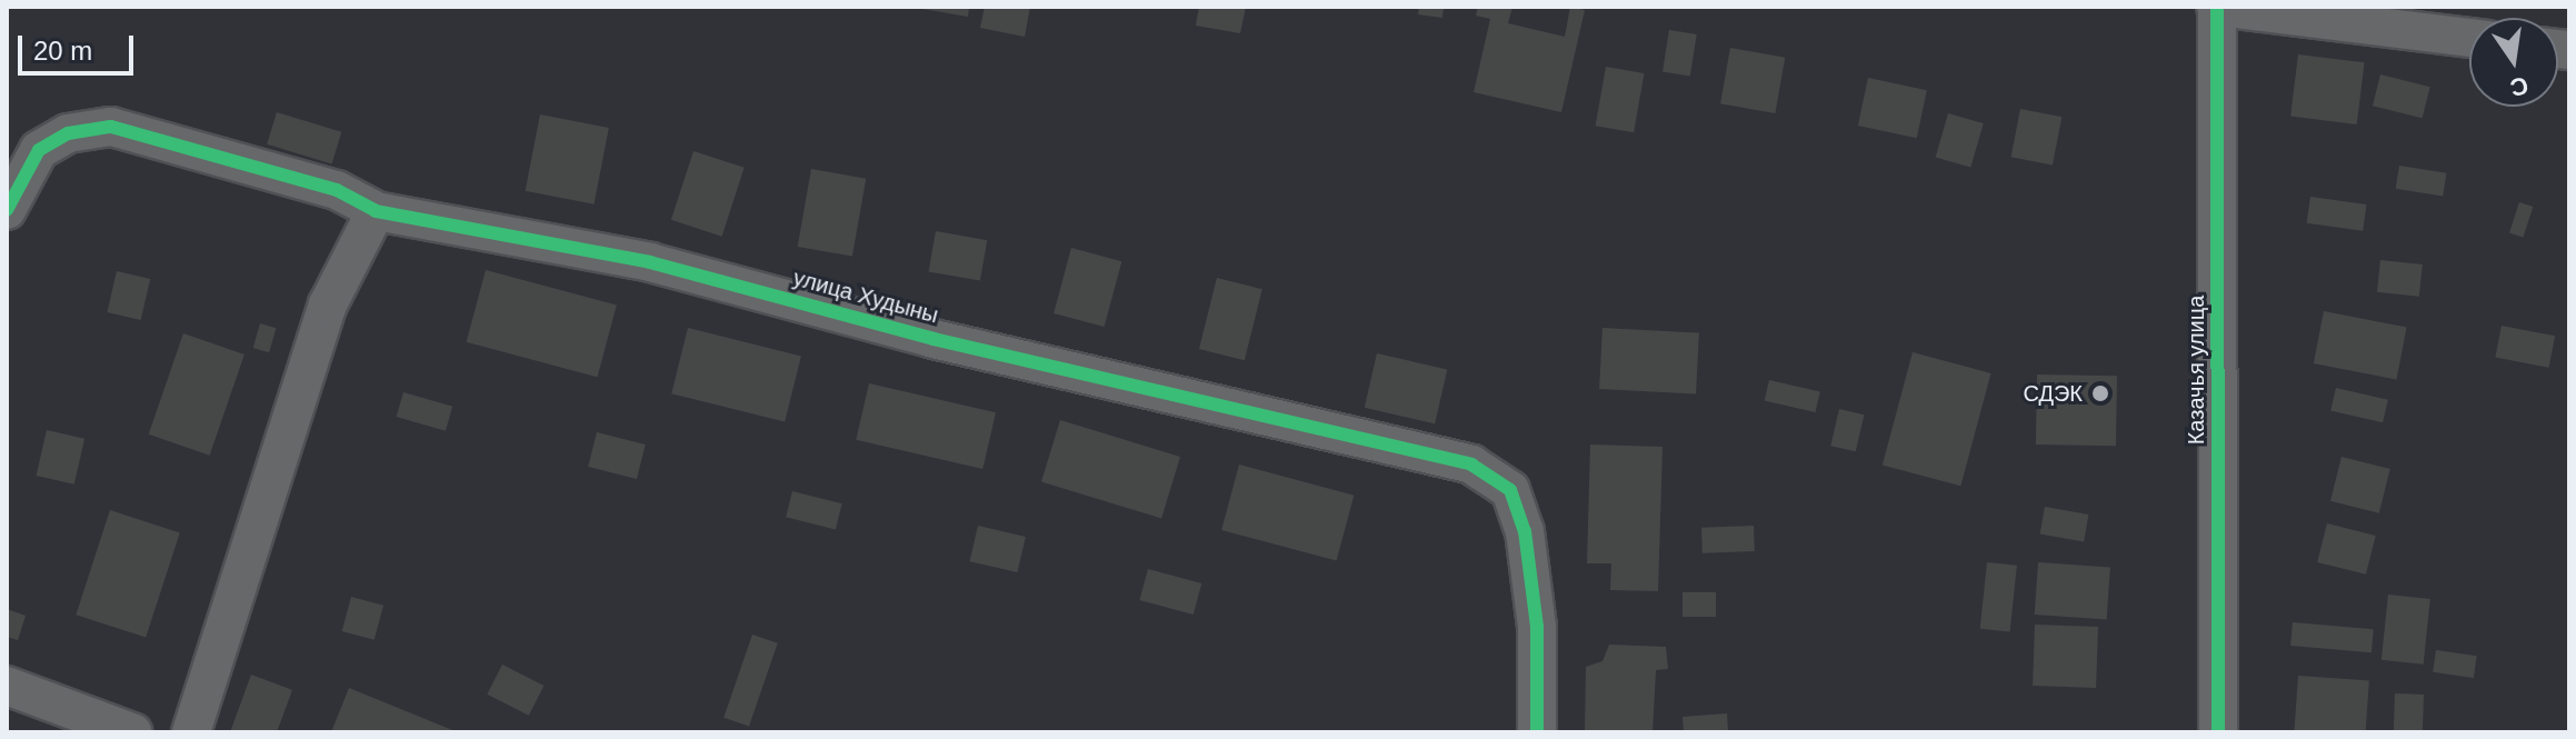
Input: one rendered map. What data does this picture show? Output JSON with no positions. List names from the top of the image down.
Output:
{
  "streets": {
    "street": ["улица Худыны", "Казачья улица"]
  },
  "places": ["СДЭК"],
  "scale_bar": "20 m",
  "north": "bottom"
}
